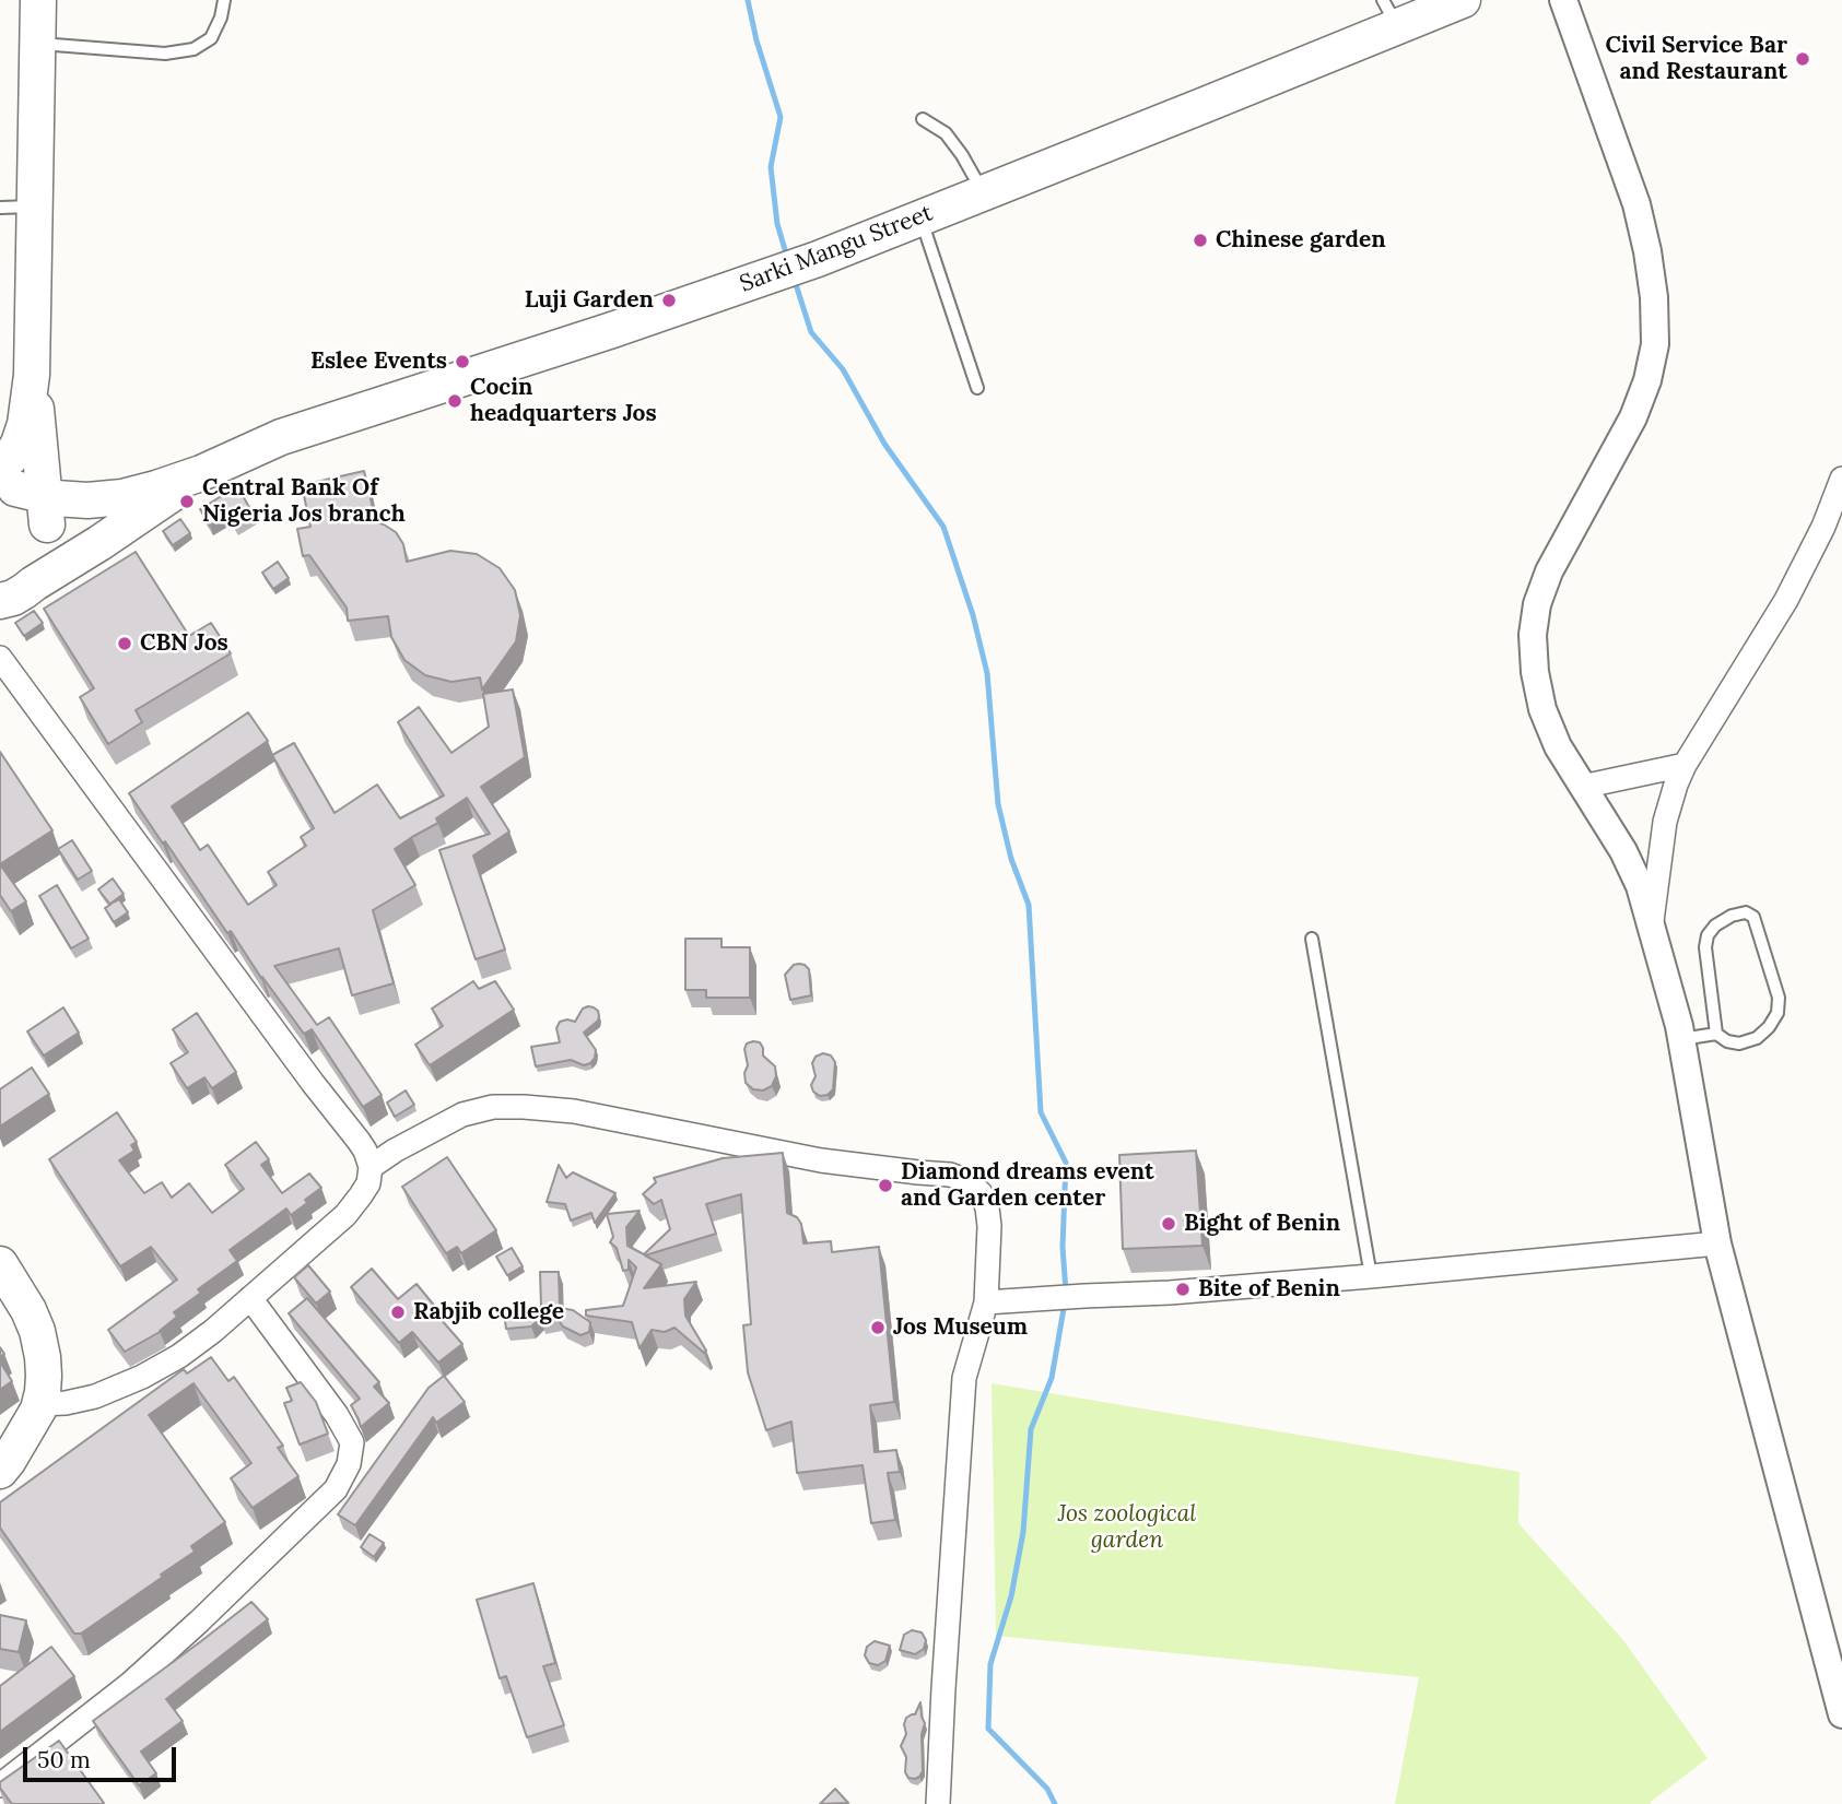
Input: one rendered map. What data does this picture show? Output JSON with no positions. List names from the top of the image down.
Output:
{
  "streets": {
    "main road": ["Sarki Mangu Street"]
  },
  "parks": ["Jos zoological garden"],
  "places": [
    "Civil Service Bar and Restaurant",
    "Chinese garden",
    "Luji Garden",
    "Eslee Events",
    "Cocin headquarters Jos",
    "Central Bank Of Nigeria Jos branch",
    "CBN Jos",
    "Diamond dreams event and Garden center",
    "Bight of Benin",
    "Bite of Benin",
    "Rabjib college",
    "Jos Museum"
  ],
  "scale_bar": "50 m"
}
